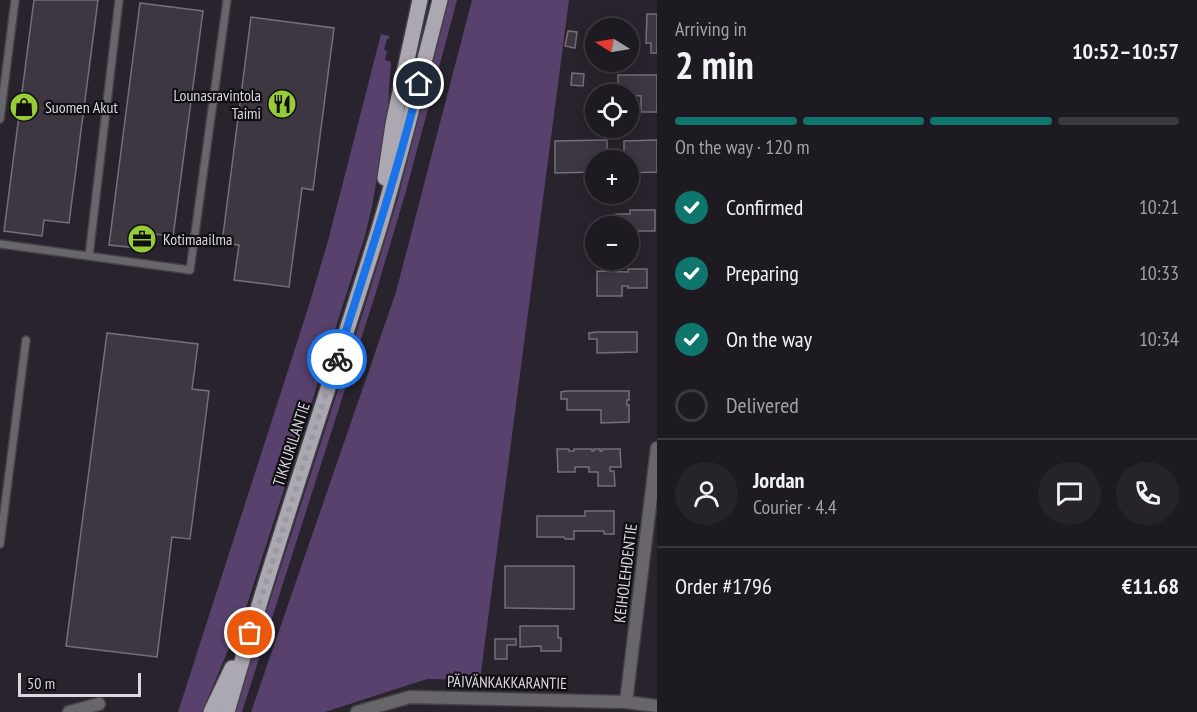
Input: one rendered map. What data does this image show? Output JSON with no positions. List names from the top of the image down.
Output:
{
  "streets": {
    "main road": ["TIKKURILANTIE"],
    "street": ["KEIHOLEHDENTIE", "PÄIVÄNKAKKARANTIE"]
  },
  "crossings": [
    ["KEIHOLEHDENTIE", "PÄIVÄNKAKKARANTIE"]
  ],
  "places": {
    "restaurant": ["Lounasravintola Taimi"],
    "shop": ["Suomen Akut"],
    "office": ["Kotimaailma"]
  },
  "scale_bar": "50 m",
  "north": "left",
  "page": {
    "heading": ["2 min", "Arriving in", "10:52–10:57"],
    "panel": [
      "Jordan",
      "Courier · 4.4",
      "Order #1796",
      "€11.68"
    ],
    "map_buttons": ["+", "−"],
    "bar": "On the way · 120 m",
    "list": [
      ["Confirmed", "10:21"],
      ["Preparing", "10:33"],
      ["On the way", "10:34"],
      "Delivered"
    ],
    "scale": "50 m"
  }
}
